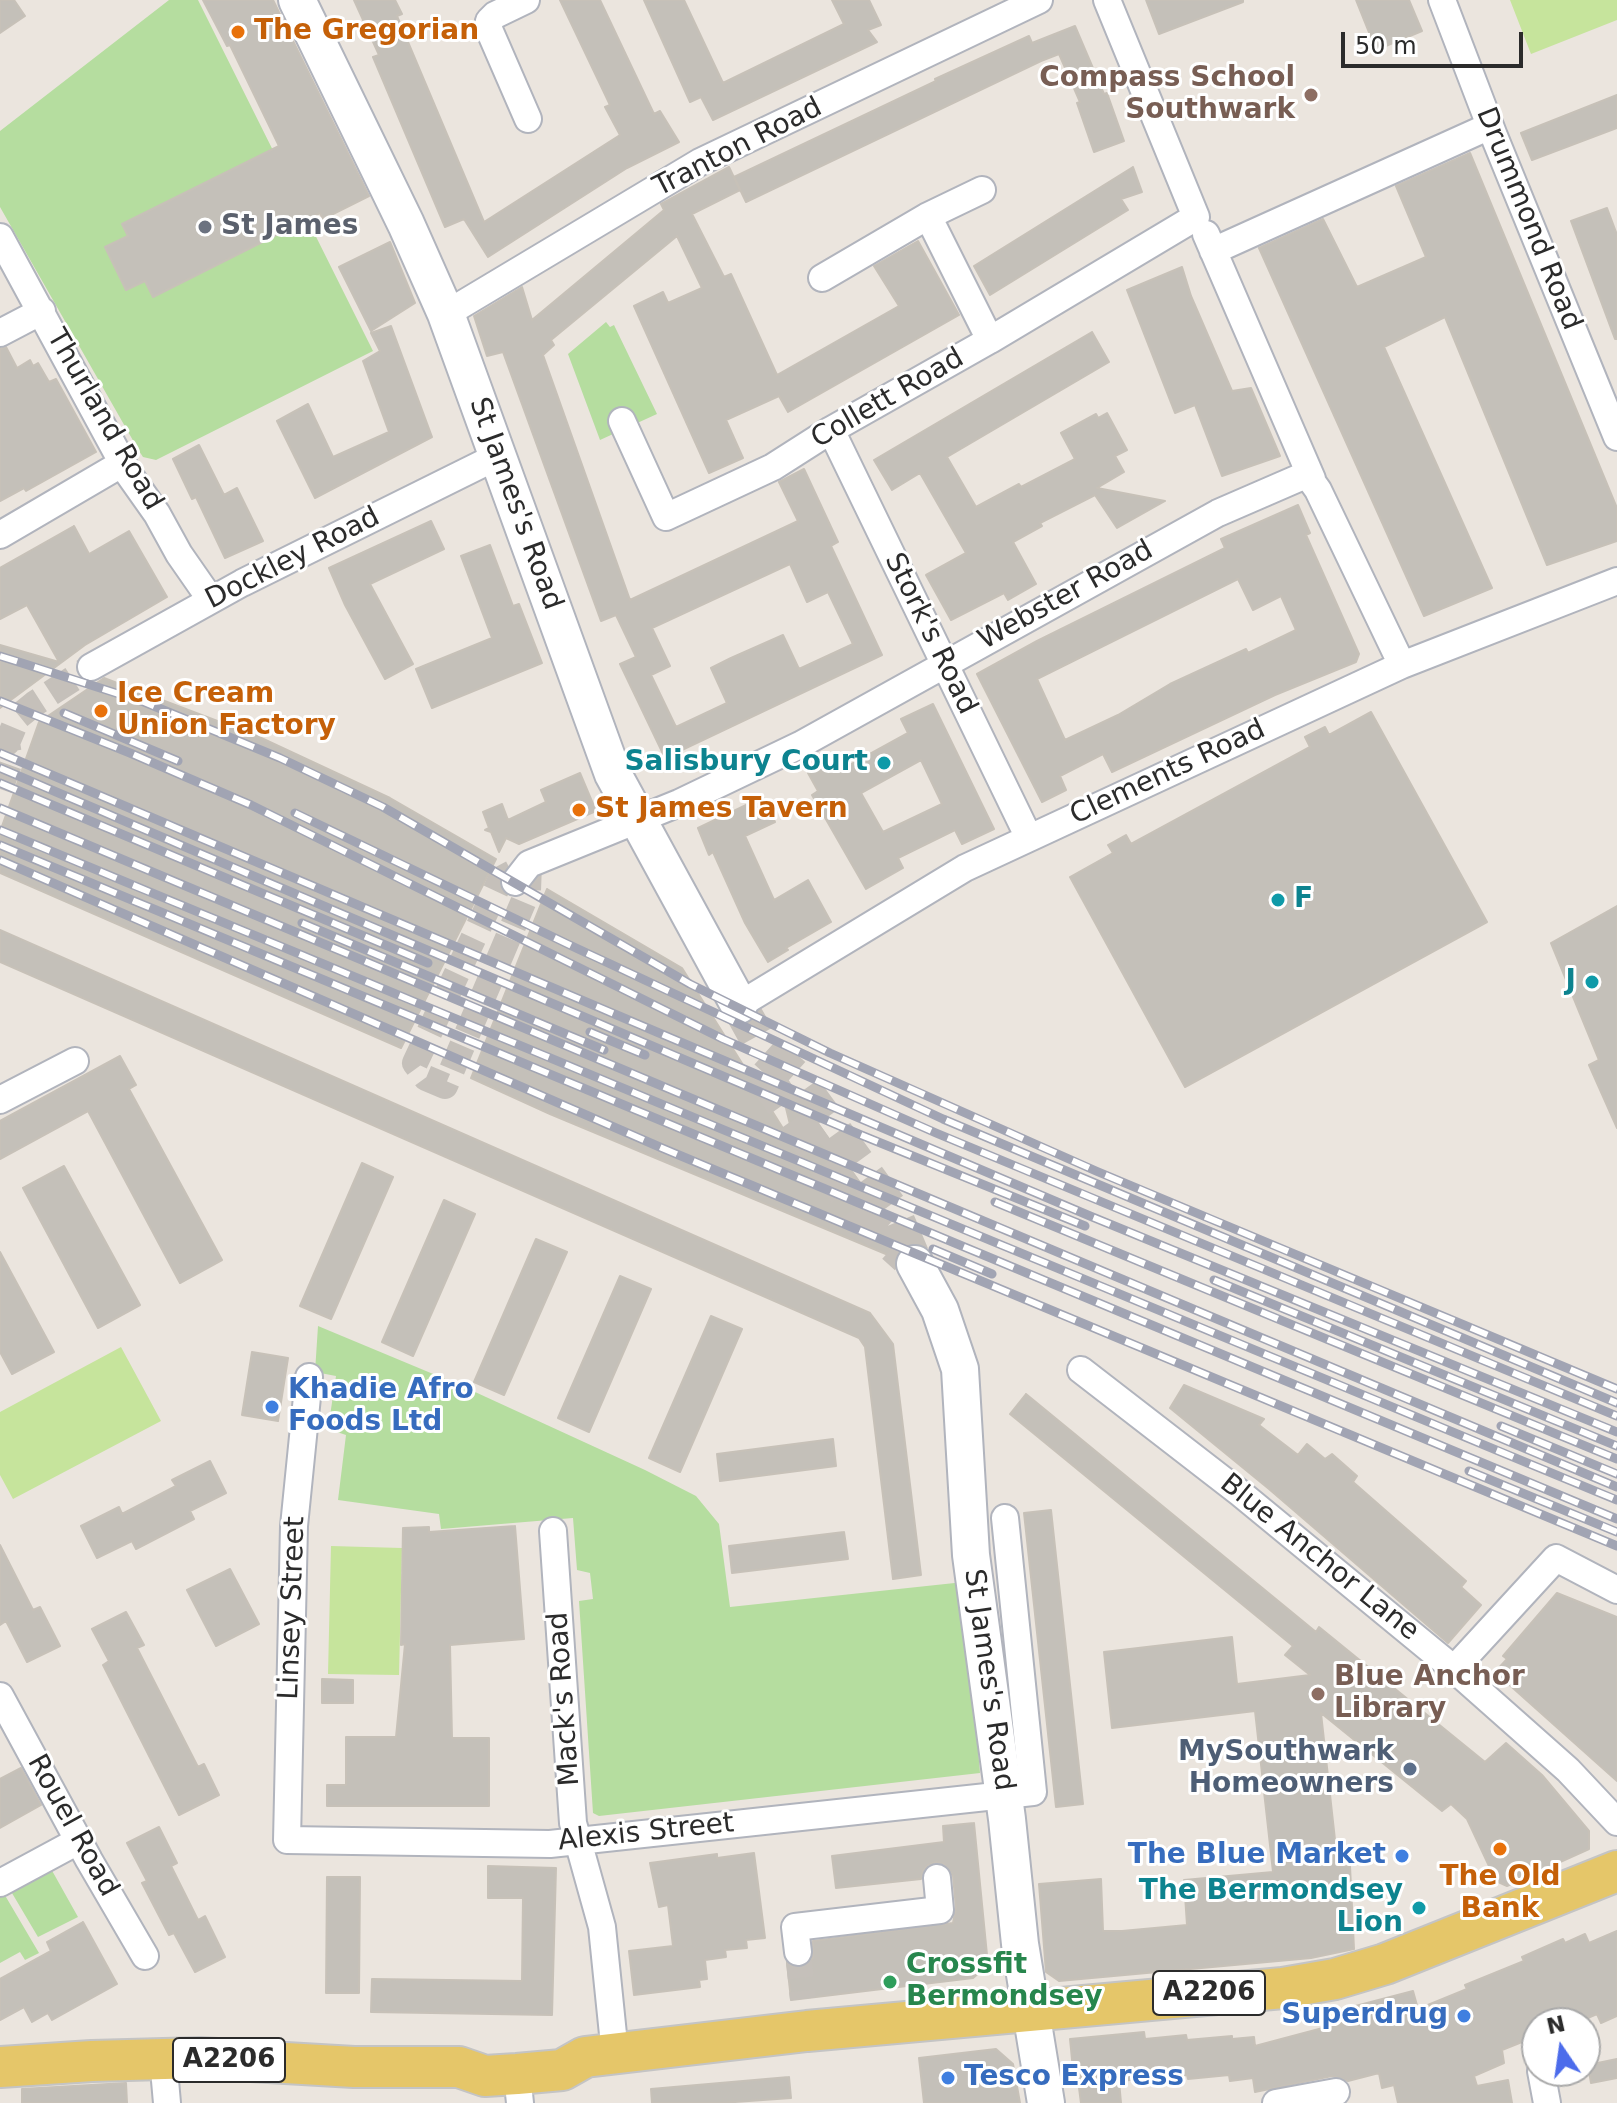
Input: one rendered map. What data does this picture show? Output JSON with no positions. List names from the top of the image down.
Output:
{
  "streets": {
    "main road": ["A2206"],
    "street": [
      "Tranton Road",
      "Drummond Road",
      "Collett Road",
      "Thurland Road",
      "St James's Road",
      "Dockley Road",
      "Webster Road",
      "Stork's Road",
      "Clements Road",
      "Blue Anchor Lane",
      "Linsey Street",
      "Mack's Road",
      "Rouel Road",
      "Alexis Street"
    ]
  },
  "crossings": [
    ["Tranton Road", "St James's Road"],
    ["Drummond Road", "Collett Road"],
    ["Collett Road", "Stork's Road"],
    ["Thurland Road", "Dockley Road"],
    ["St James's Road", "Dockley Road"],
    ["St James's Road", "Webster Road"],
    ["St James's Road", "Clements Road"],
    ["St James's Road", "Alexis Street"],
    ["St James's Road", "A2206"],
    ["Webster Road", "Stork's Road"],
    ["Stork's Road", "Clements Road"],
    ["Linsey Street", "Alexis Street"],
    ["Mack's Road", "Alexis Street"],
    ["Mack's Road", "A2206"]
  ],
  "places": [
    "The Gregorian",
    "Compass School Southwark",
    "St James",
    "Ice Cream Union Factory",
    "Salisbury Court",
    "St James Tavern",
    "F",
    "J",
    "Khadie Afro Foods Ltd",
    "Blue Anchor Library",
    "MySouthwark Homeowners",
    "The Old Bank",
    "The Blue Market",
    "The Bermondsey Lion",
    "Crossfit Bermondsey",
    "Superdrug",
    "Tesco Express"
  ],
  "scale_bar": "50 m",
  "north": "top"
}
